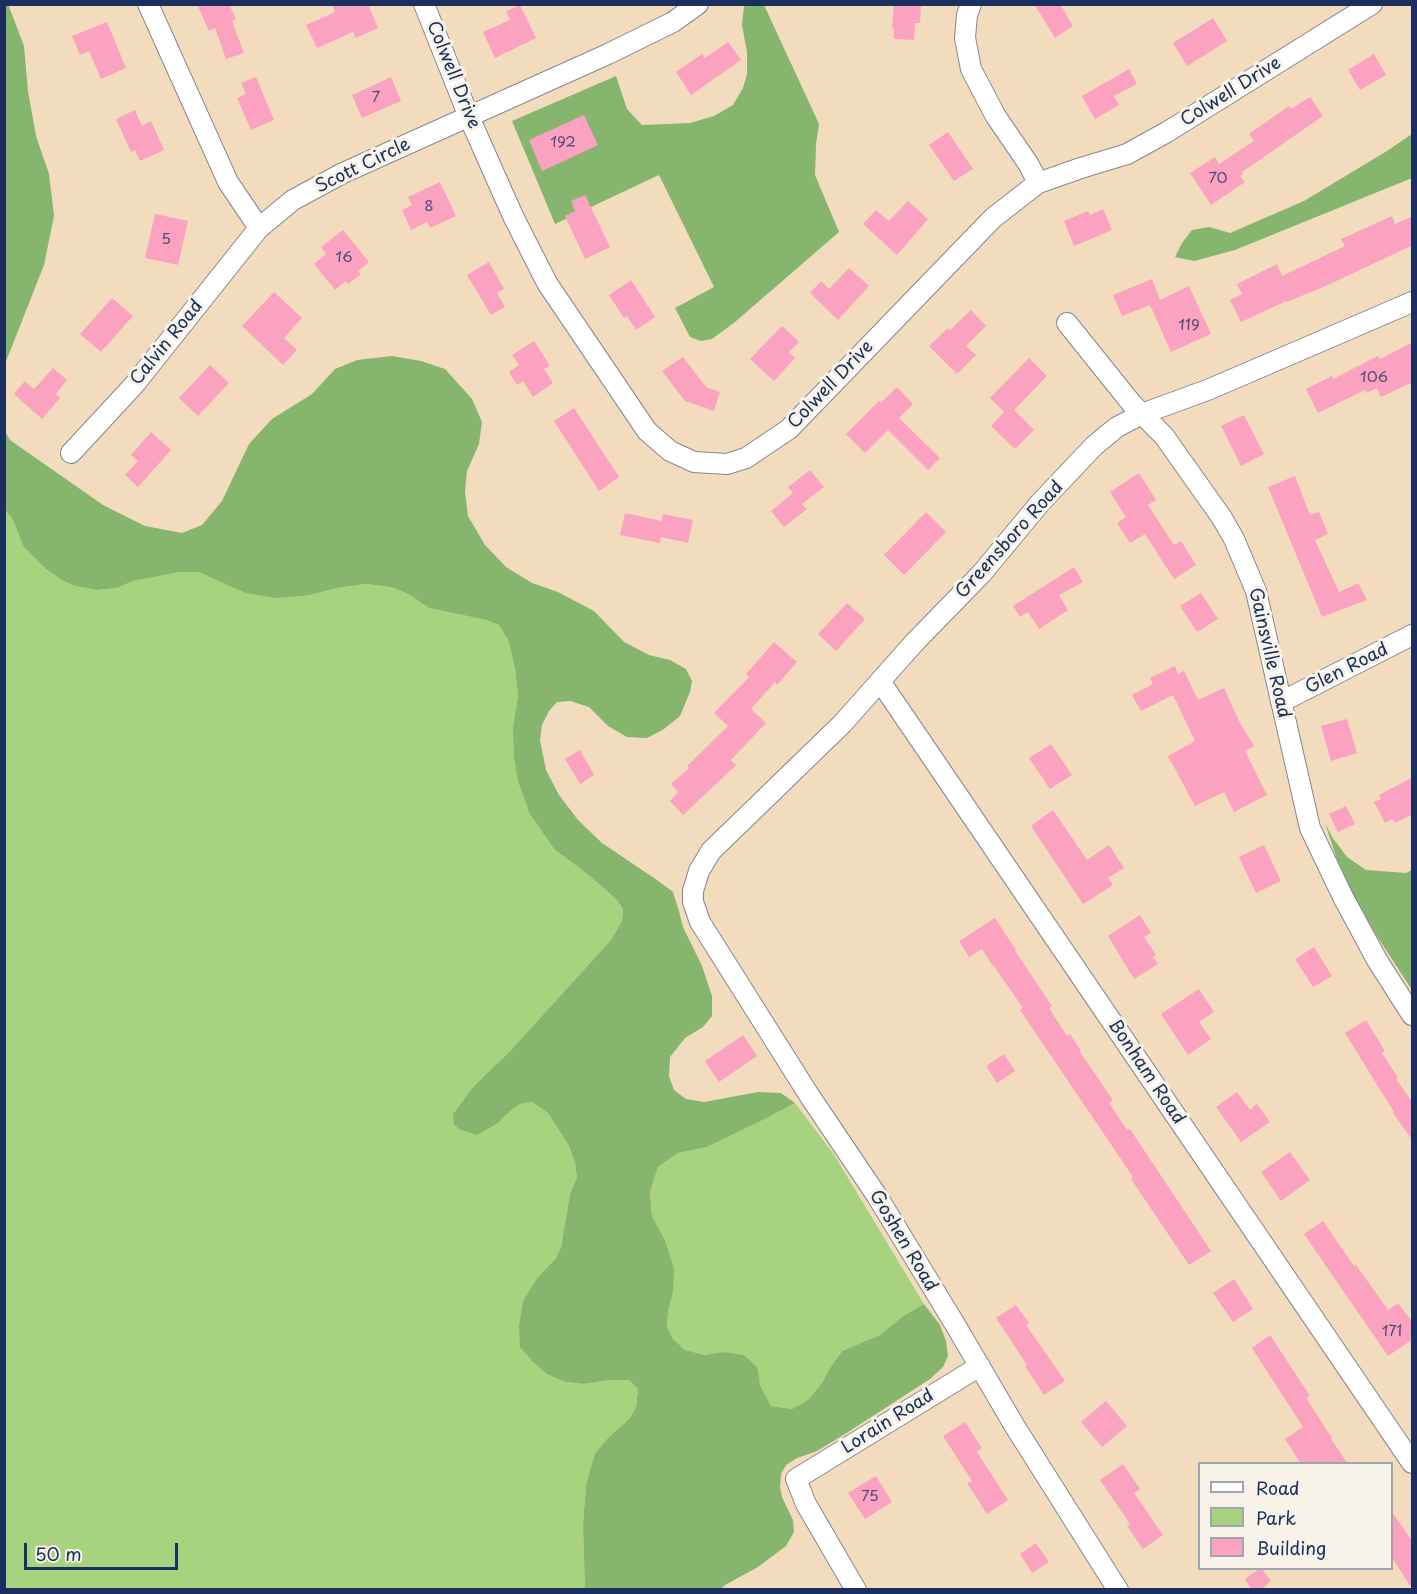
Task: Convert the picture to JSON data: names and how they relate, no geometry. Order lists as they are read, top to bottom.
{
  "streets": {
    "street": [
      "Colwell Drive",
      "Scott Circle",
      "Calvin Road",
      "Greensboro Road",
      "Gainsville Road",
      "Glen Road",
      "Bonham Road",
      "Goshen Road",
      "Lorain Road"
    ]
  },
  "crossings": [
    ["Colwell Drive", "Scott Circle"],
    ["Scott Circle", "Calvin Road"],
    ["Greensboro Road", "Gainsville Road"],
    ["Greensboro Road", "Bonham Road"],
    ["Greensboro Road", "Goshen Road"],
    ["Gainsville Road", "Glen Road"],
    ["Goshen Road", "Lorain Road"]
  ],
  "house_numbers": [
    "7",
    "192",
    "70",
    "8",
    "5",
    "16",
    "119",
    "106",
    "171",
    "75"
  ],
  "legend": ["Road", "Park", "Building"],
  "scale_bar": "50 m"
}
